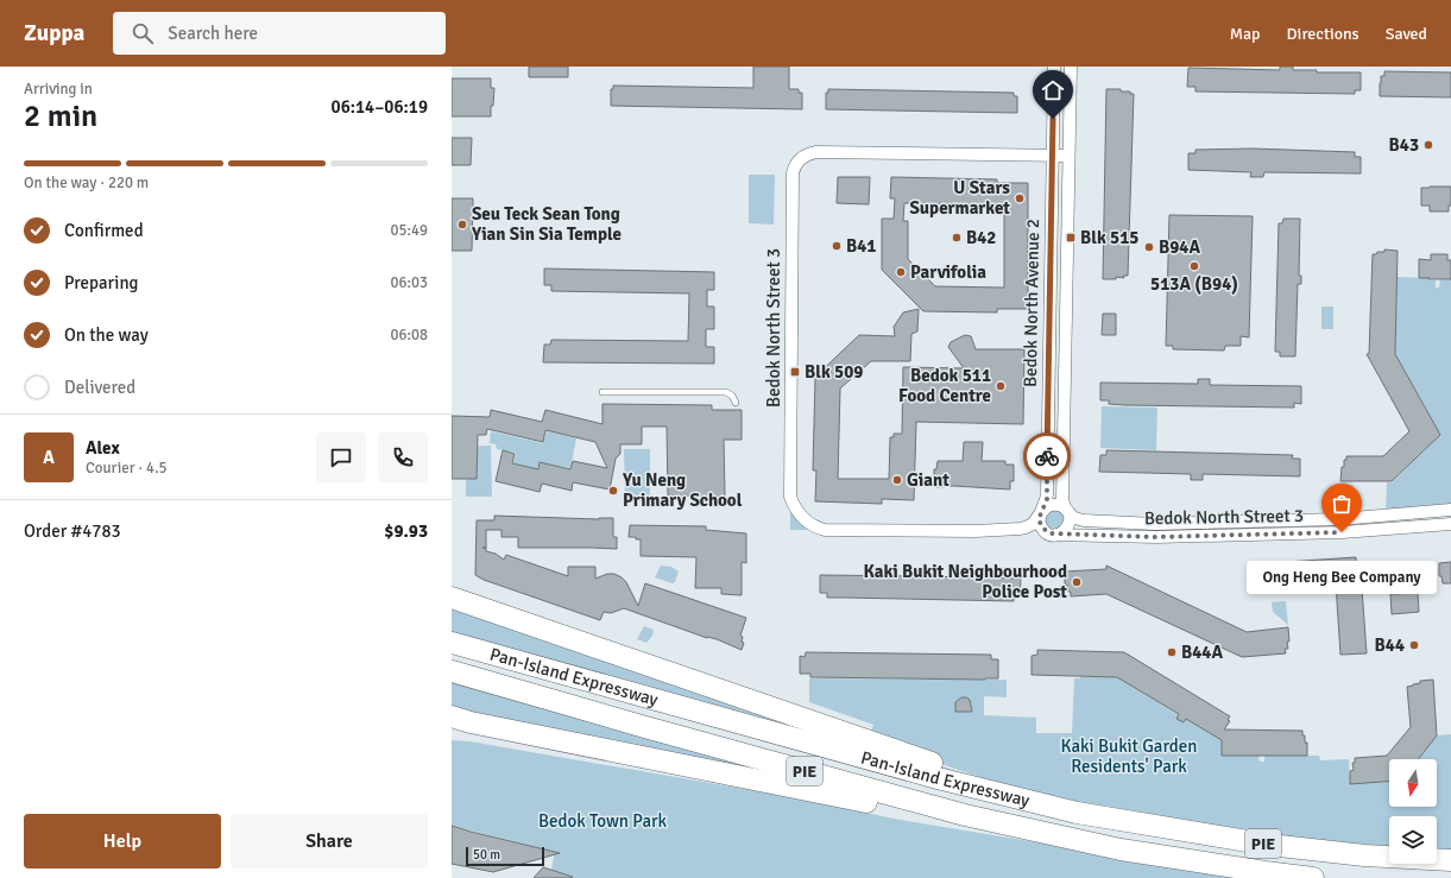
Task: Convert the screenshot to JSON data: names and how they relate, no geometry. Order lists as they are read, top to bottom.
{
  "streets": {
    "highway": ["Pan-Island Expressway", "PIE"],
    "street": ["Bedok North Avenue 2", "Bedok North Street 3"]
  },
  "crossings": [
    ["Bedok North Avenue 2", "Bedok North Street 3"]
  ],
  "parks": ["Kaki Bukit Garden Residents' Park", "Bedok Town Park"],
  "places": {
    "other": [
      "B43",
      "U Stars Supermarket",
      "Seu Teck Sean Tong Yian Sin Sia Temple",
      "B42",
      "B41",
      "B94A",
      "513A (B94)",
      "Parvifolia",
      "Bedok 511 Food Centre",
      "Giant",
      "Yu Neng Primary School",
      "Ong Heng Bee Company",
      "Kaki Bukit Neighbourhood Police Post",
      "B44",
      "B44A"
    ],
    "transit": ["Blk 515", "Blk 509"]
  },
  "scale_bar": "50 m",
  "north": "bottom",
  "page": {
    "header": "Zuppa",
    "search": "Search here",
    "nav": ["Map", "Directions", "Saved"],
    "heading": ["2 min", "Arriving in", "06:14–06:19"],
    "panel": [
      "Alex",
      "Courier · 4.5",
      "Order #4783",
      "$9.93"
    ],
    "bar": "On the way · 220 m",
    "list": [
      ["Confirmed", "05:49"],
      ["Preparing", "06:03"],
      ["On the way", "06:08"],
      "Delivered"
    ],
    "round": "A",
    "bubble": "Ong Heng Bee Company",
    "buttons": ["Help", "Share"],
    "scale": "50 m"
  }
}
